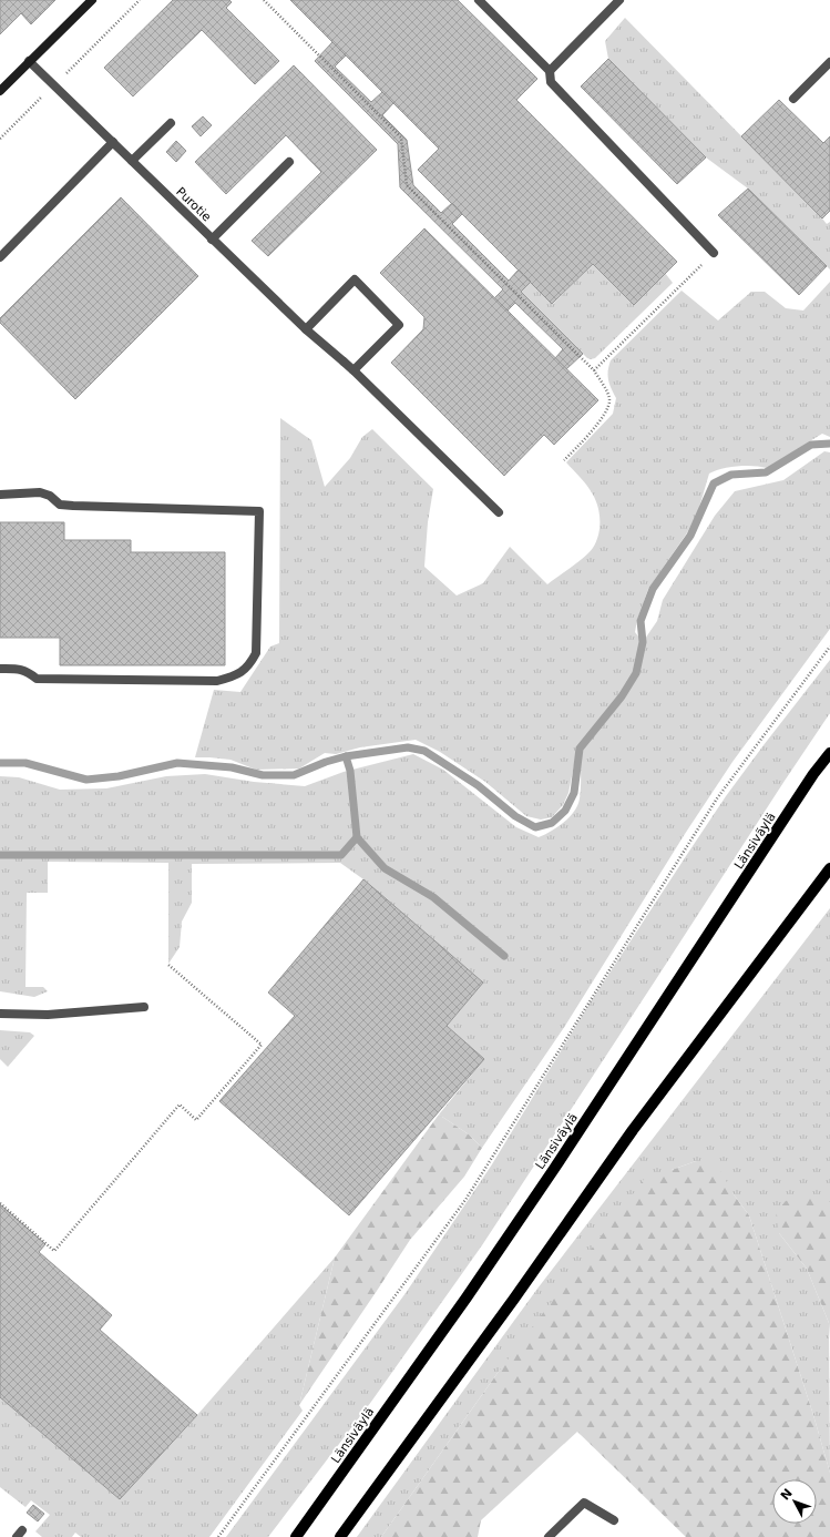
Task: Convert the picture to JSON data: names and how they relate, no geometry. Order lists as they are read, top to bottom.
{
  "streets": {
    "main road": ["Länsiväylä"],
    "street": ["Purotie"]
  },
  "north": "top left"
}
